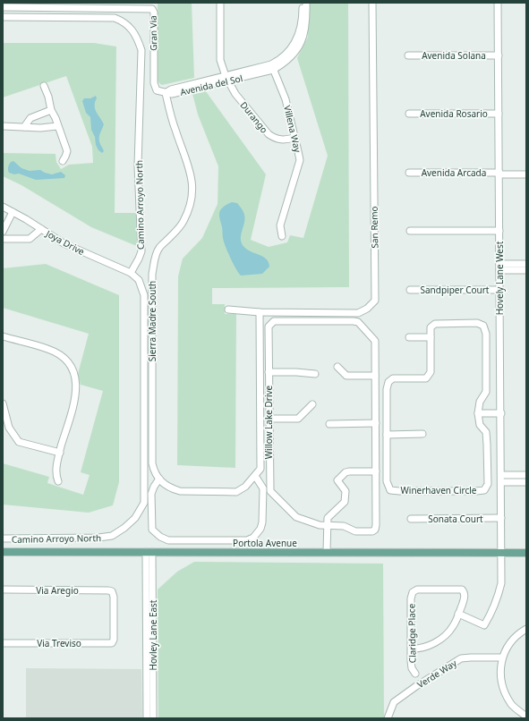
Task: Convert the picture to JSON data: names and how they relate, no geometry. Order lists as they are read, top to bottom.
{
  "streets": {
    "main road": ["Portola Avenue"],
    "street": [
      "Gran Via",
      "Avenida Solana",
      "Avenida del Sol",
      "Avenida Rosario",
      "Durango",
      "Villena Way",
      "Avenida Arcada",
      "Camino Arroyo North",
      "San Remo",
      "Joya Drive",
      "Hovely Lane West",
      "Sandpiper Court",
      "Sierra Madre South",
      "Willow Lake Drive",
      "Winerhaven Circle",
      "Sonata Court",
      "Via Aregio",
      "Claridge Place",
      "Hovley Lane East",
      "Via Treviso",
      "Verde Way"
    ]
  },
  "crossings": [
    ["Gran Via", "Avenida del Sol"],
    ["Gran Via", "Sierra Madre South"],
    ["Avenida Solana", "Hovely Lane West"],
    ["Avenida del Sol", "Durango"],
    ["Avenida del Sol", "Villena Way"],
    ["Avenida del Sol", "Sierra Madre South"],
    ["Avenida Rosario", "Hovely Lane West"],
    ["Durango", "Villena Way"],
    ["Avenida Arcada", "Hovely Lane West"],
    ["Camino Arroyo North", "Joya Drive"],
    ["Hovely Lane West", "Sandpiper Court"],
    ["Hovely Lane West", "Sonata Court"],
    ["Hovely Lane West", "Portola Avenue"],
    ["Hovely Lane West", "Claridge Place"],
    ["Portola Avenue", "Hovley Lane East"],
    ["Via Aregio", "Via Treviso"]
  ]
}
